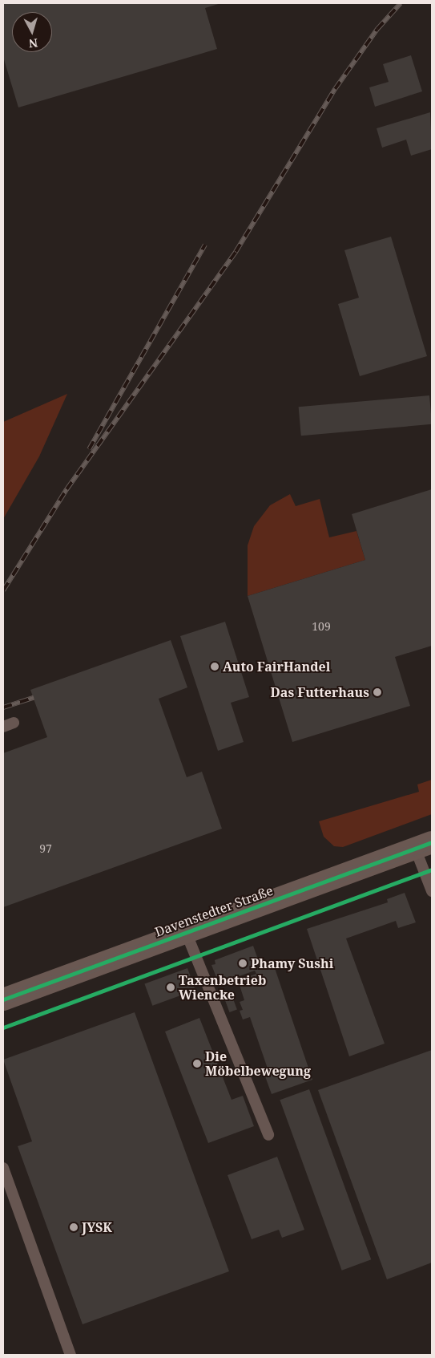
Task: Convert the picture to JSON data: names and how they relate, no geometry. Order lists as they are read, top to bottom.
{
  "streets": {
    "street": ["Davenstedter Straße"]
  },
  "places": [
    "Auto FairHandel",
    "Das Futterhaus",
    "Phamy Sushi",
    "Taxenbetrieb Wiencke",
    "Die Möbelbewegung",
    "JYSK"
  ],
  "house_numbers": ["109", "97"],
  "north": "bottom"
}
